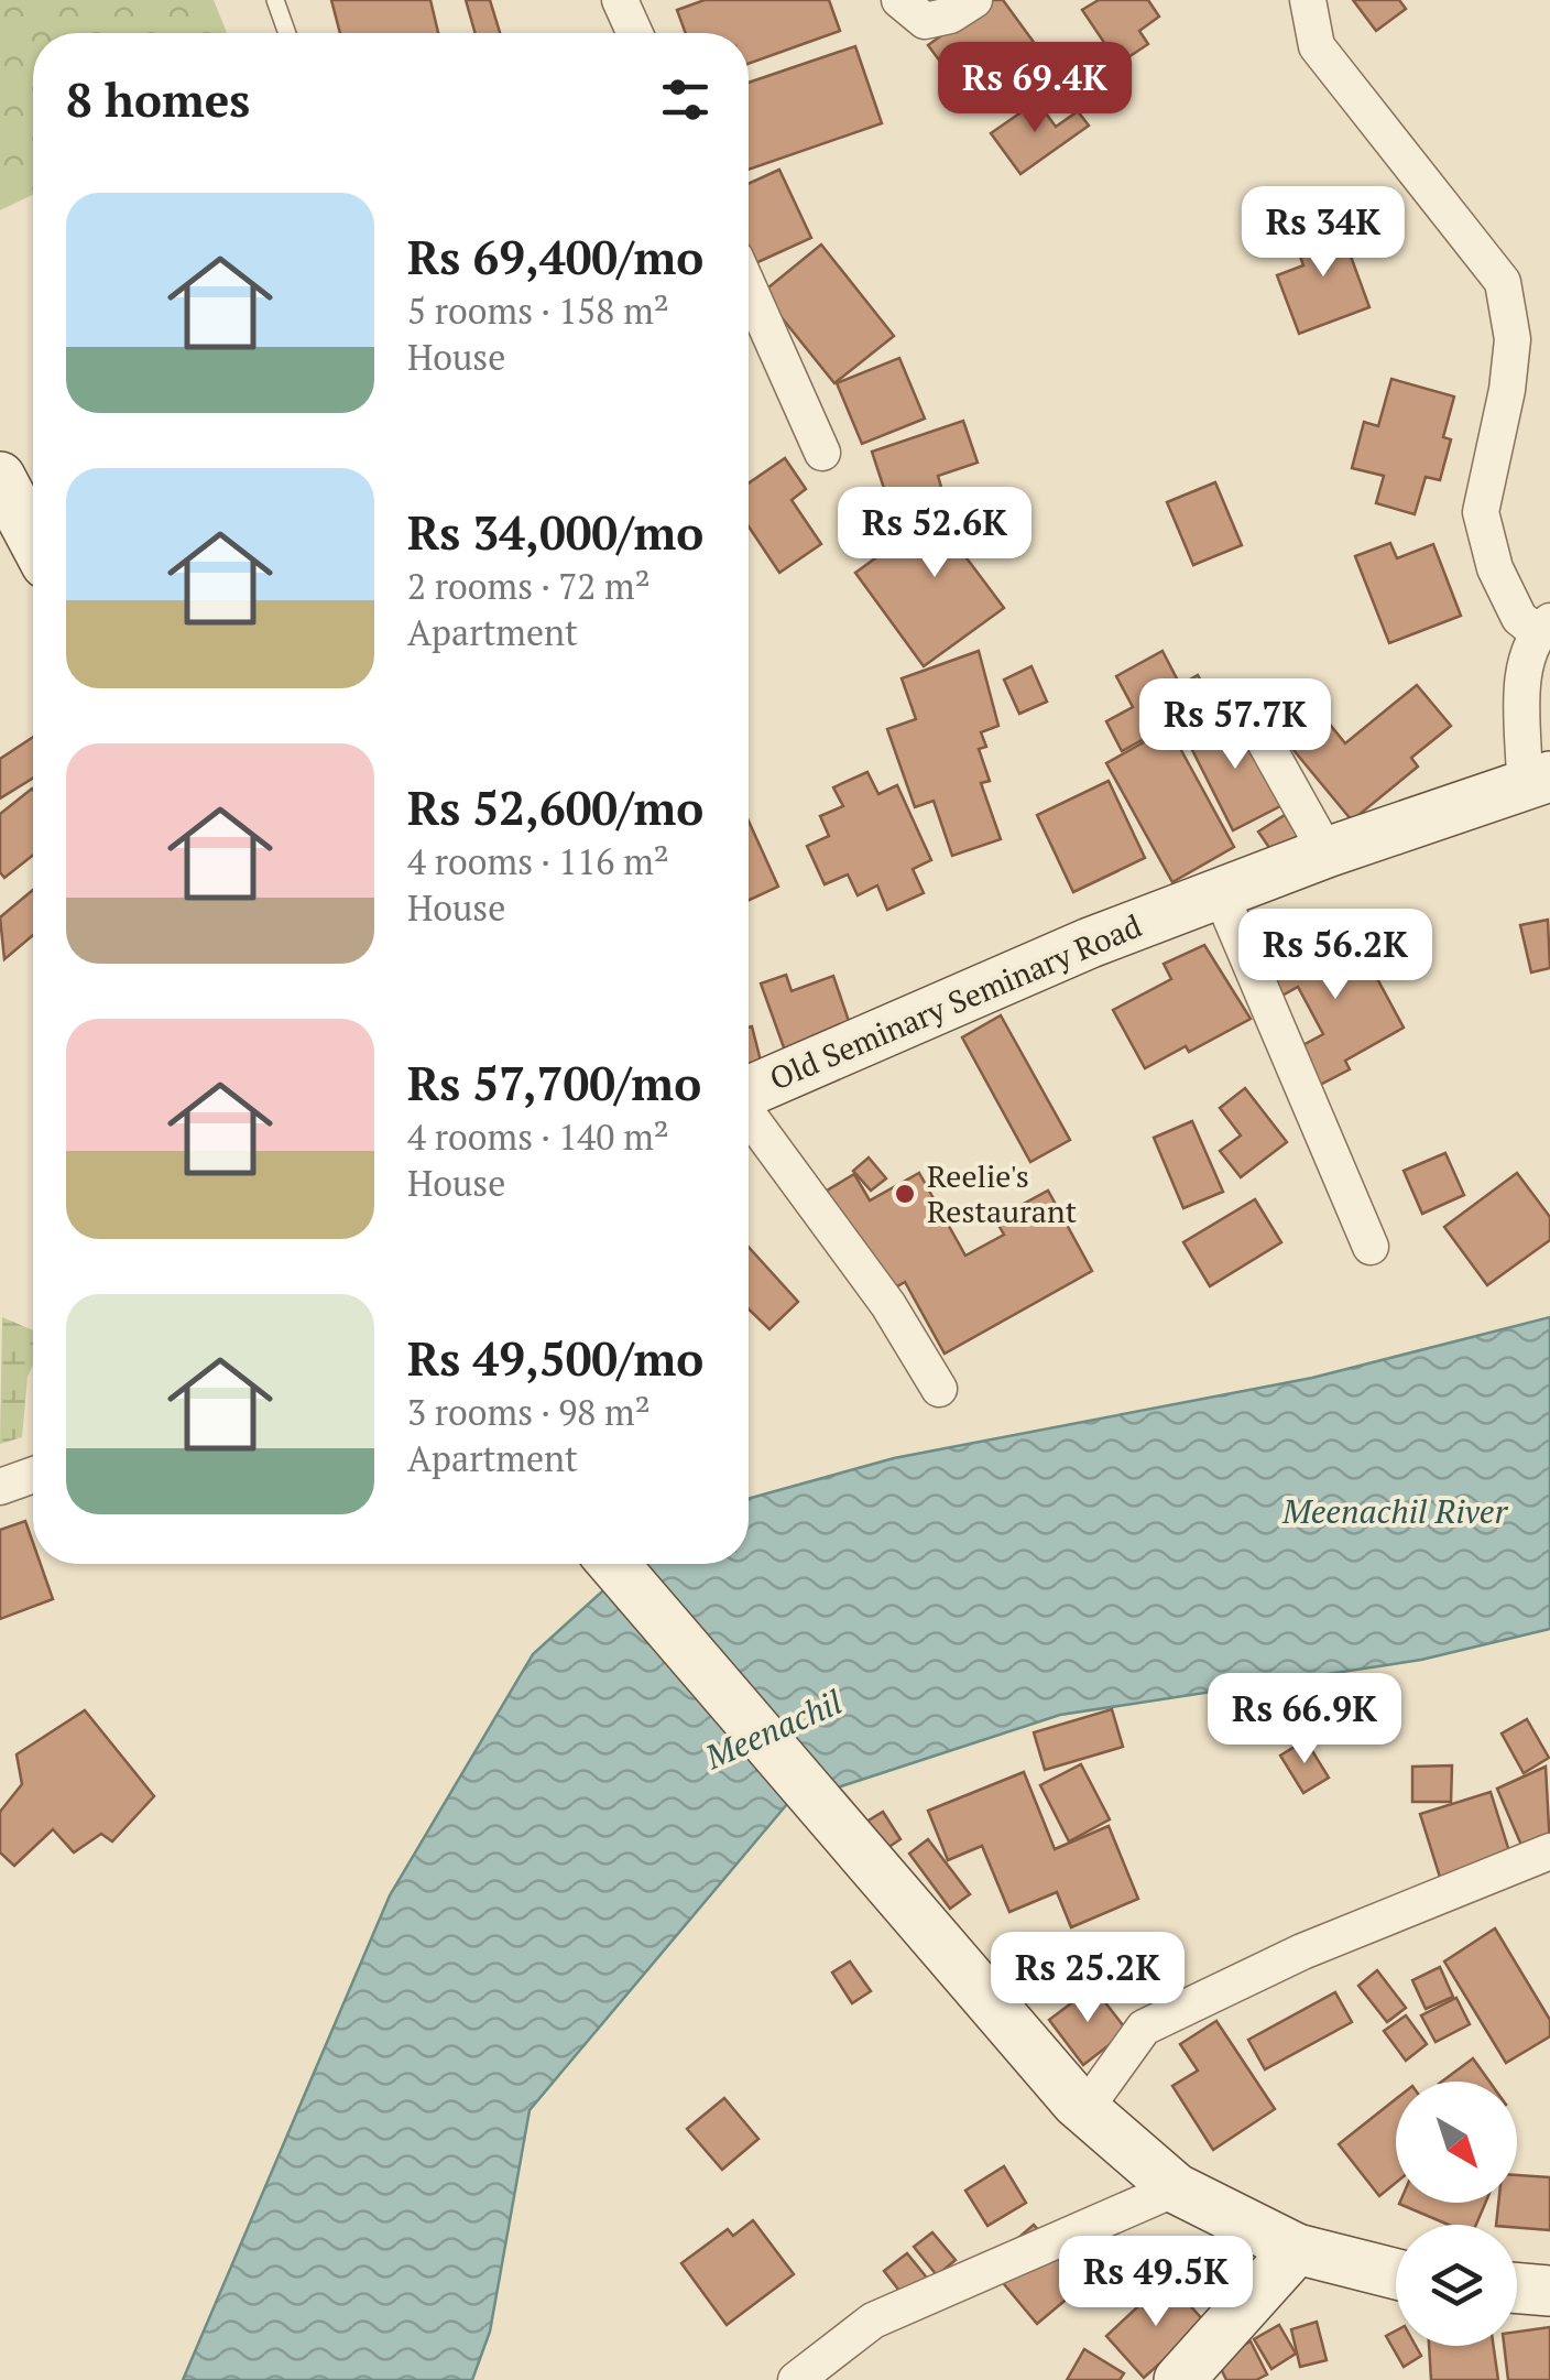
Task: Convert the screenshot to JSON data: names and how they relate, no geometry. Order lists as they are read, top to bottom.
{
  "streets": {
    "main road": ["Old Seminary Seminary Road"]
  },
  "water": ["Meenachil River", "Meenachil"],
  "places": ["Reelie's Restaurant"],
  "north": "bottom right",
  "page": {
    "heading": "8 homes",
    "price": [
      "Rs 69.4K",
      "Rs 34K",
      "Rs 52.6K",
      "Rs 57.7K",
      "Rs 56.2K",
      "Rs 66.9K",
      "Rs 25.2K",
      "Rs 49.5K"
    ],
    "list": [
      {
        "name": "Rs 69,400/mo",
        "note": "5 rooms · 158 m² · House"
      },
      {
        "name": "Rs 34,000/mo",
        "note": "2 rooms · 72 m² · Apartment"
      },
      {
        "name": "Rs 52,600/mo",
        "note": "4 rooms · 116 m² · House"
      },
      {
        "name": "Rs 57,700/mo",
        "note": "4 rooms · 140 m² · House"
      },
      {
        "name": "Rs 49,500/mo",
        "note": "3 rooms · 98 m² · Apartment"
      }
    ]
  }
}
